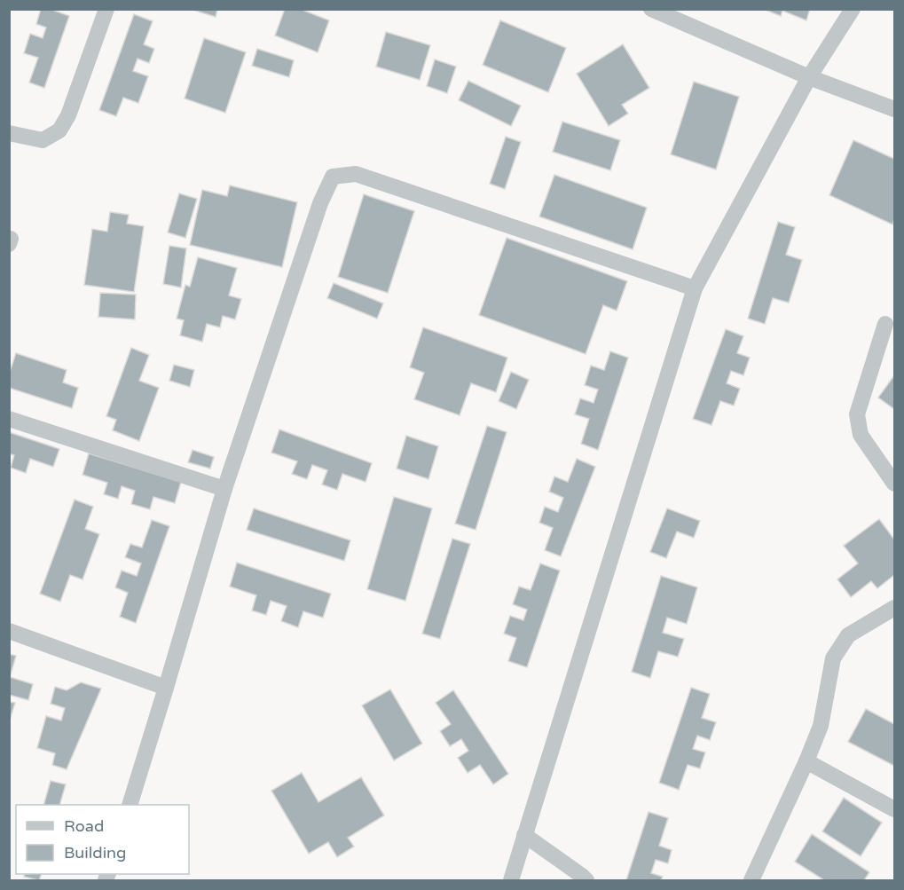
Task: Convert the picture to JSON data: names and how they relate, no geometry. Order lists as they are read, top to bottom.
{
  "legend": ["Road", "Building"]
}
